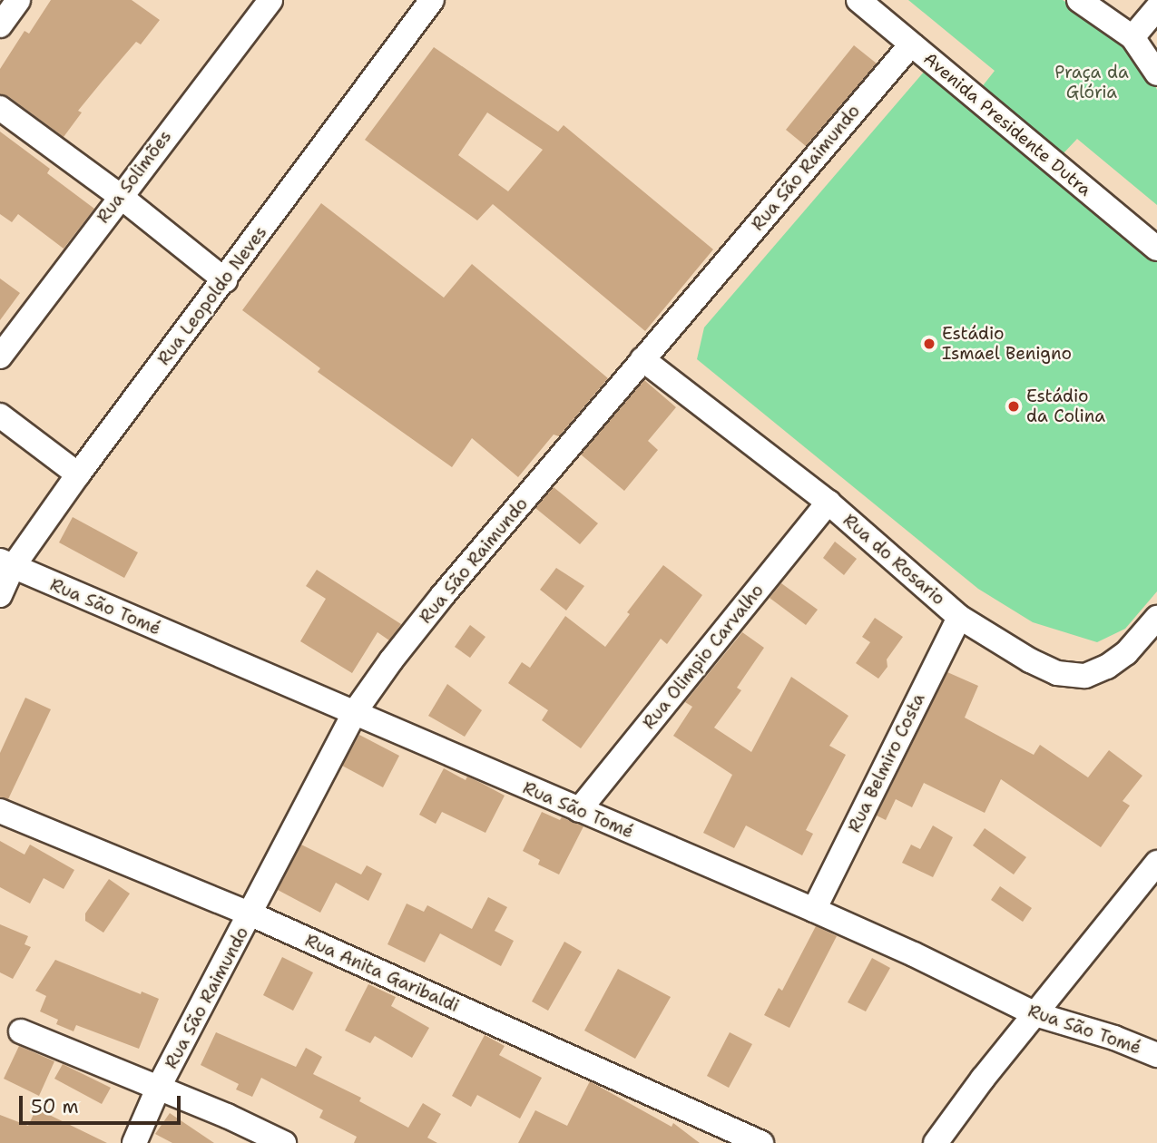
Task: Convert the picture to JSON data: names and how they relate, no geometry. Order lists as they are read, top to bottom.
{
  "streets": {
    "street": [
      "Avenida Presidente Dutra",
      "Rua São Raimundo",
      "Rua Solimões",
      "Rua Leopoldo Neves",
      "Rua do Rosario",
      "Rua São Tomé",
      "Rua Olimpio Carvalho",
      "Rua Belmiro Costa",
      "Rua Anita Garibaldi"
    ]
  },
  "crossings": [
    ["Avenida Presidente Dutra", "Rua São Raimundo"],
    ["Rua São Raimundo", "Rua do Rosario"],
    ["Rua São Raimundo", "Rua São Tomé"],
    ["Rua São Raimundo", "Rua Anita Garibaldi"],
    ["Rua Leopoldo Neves", "Rua São Tomé"],
    ["Rua do Rosario", "Rua Olimpio Carvalho"],
    ["Rua do Rosario", "Rua Belmiro Costa"],
    ["Rua São Tomé", "Rua Olimpio Carvalho"],
    ["Rua São Tomé", "Rua Belmiro Costa"]
  ],
  "parks": ["Praça da Glória"],
  "places": ["Estádio Ismael Benigno", "Estádio da Colina"],
  "scale_bar": "50 m"
}
